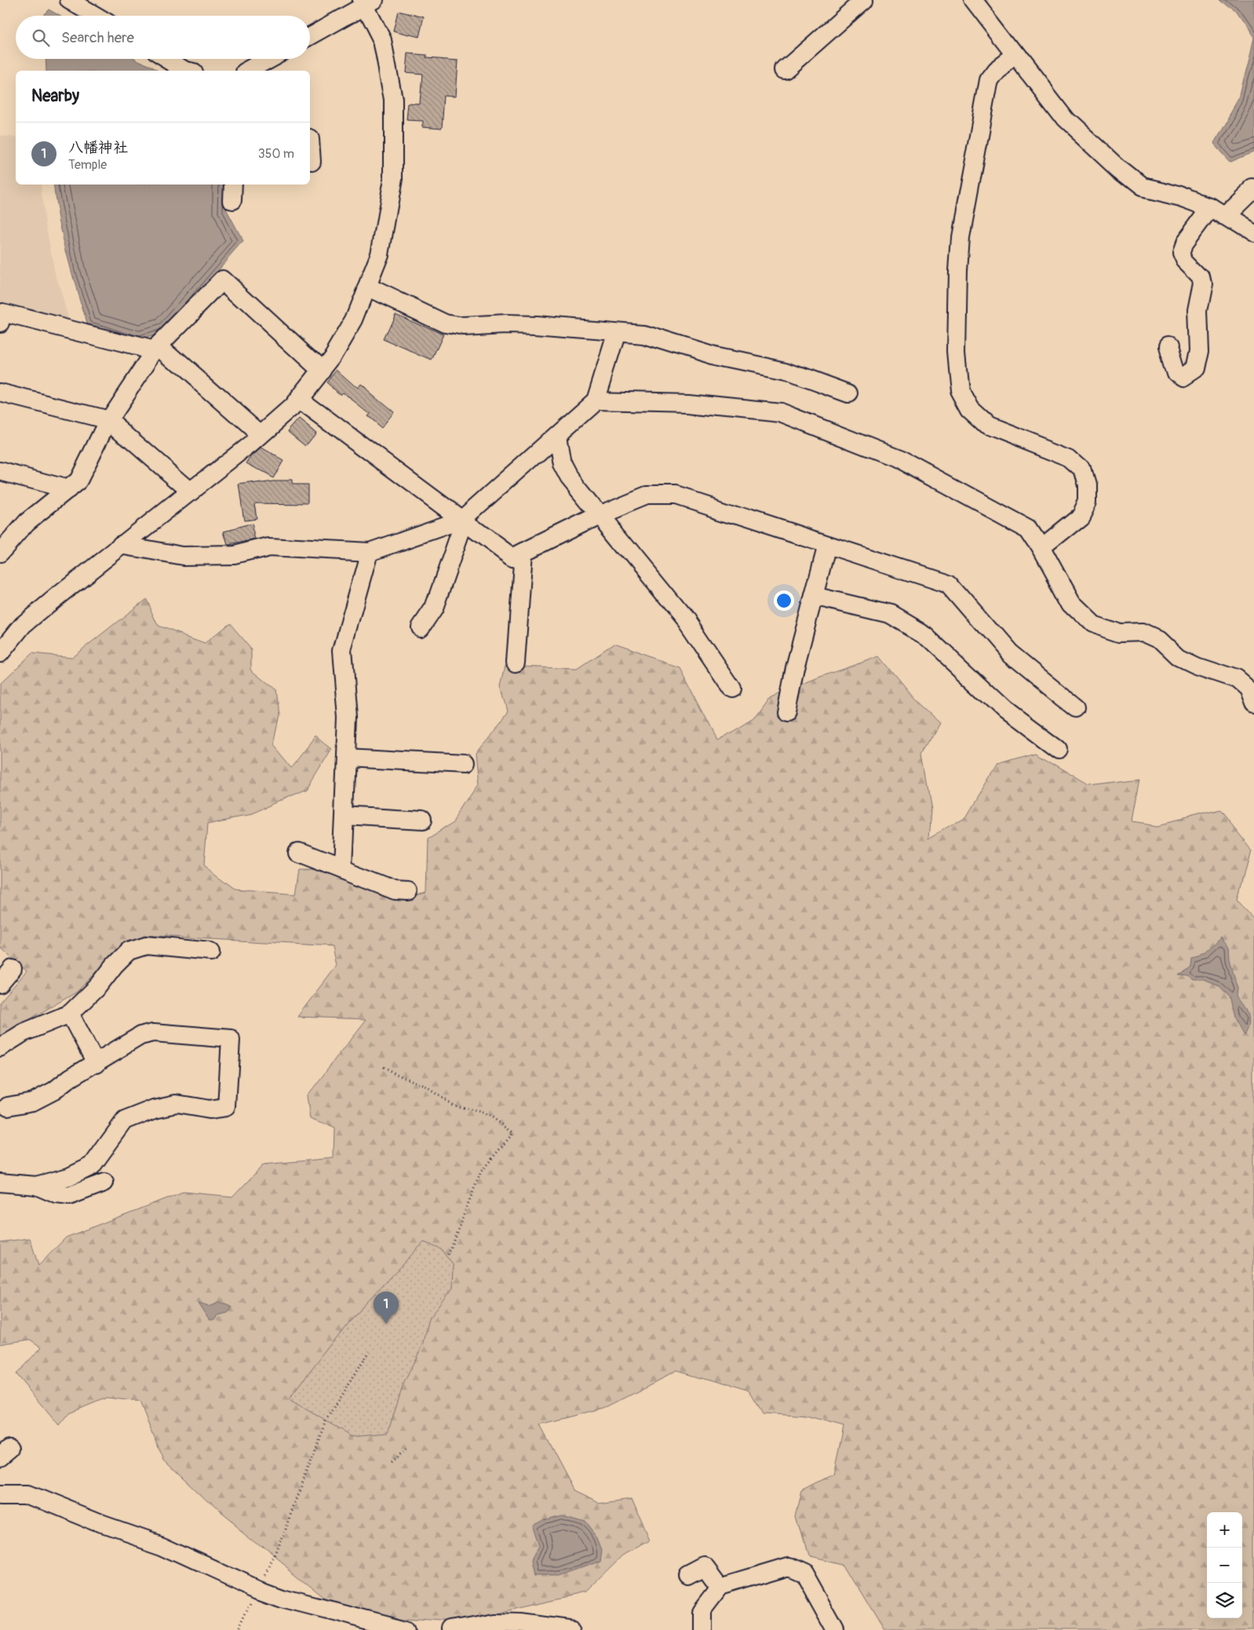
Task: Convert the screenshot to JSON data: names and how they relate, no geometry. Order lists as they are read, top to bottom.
{
  "page": {
    "search": "Search here",
    "heading": "Nearby",
    "list": [
      {
        "mark": "1",
        "name": "八幡神社",
        "note": "Temple",
        "value": "350 m"
      }
    ],
    "pins": "1",
    "map_buttons": ["+", "−"]
  }
}
